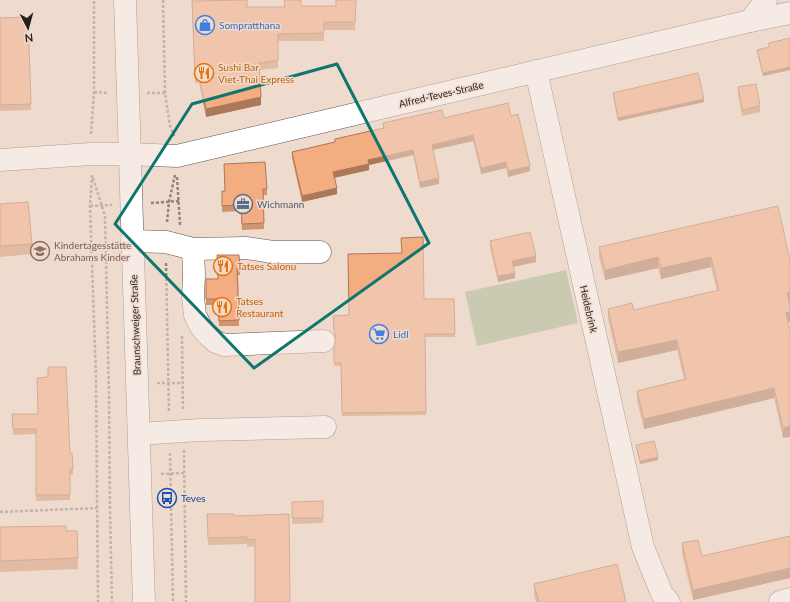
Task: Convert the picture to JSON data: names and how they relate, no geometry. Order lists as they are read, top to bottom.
{
  "streets": {
    "street": ["Alfred-Teves-Straße", "Heidebrink", "Braunschweiger Straße"]
  },
  "crossings": [
    ["Alfred-Teves-Straße", "Heidebrink"],
    ["Alfred-Teves-Straße", "Braunschweiger Straße"]
  ],
  "places": {
    "shop": ["Sompratthana"],
    "restaurant": ["Sushi Bar Viet-Thai Express", "Tatses Salonu", "Tatses Restaurant"],
    "office": ["Wichmann"],
    "school or university": ["Kindertagesstätte Abrahams Kinder"],
    "supermarket": ["Lidl"],
    "bus stop": ["Teves"]
  },
  "north": "bottom"
}
